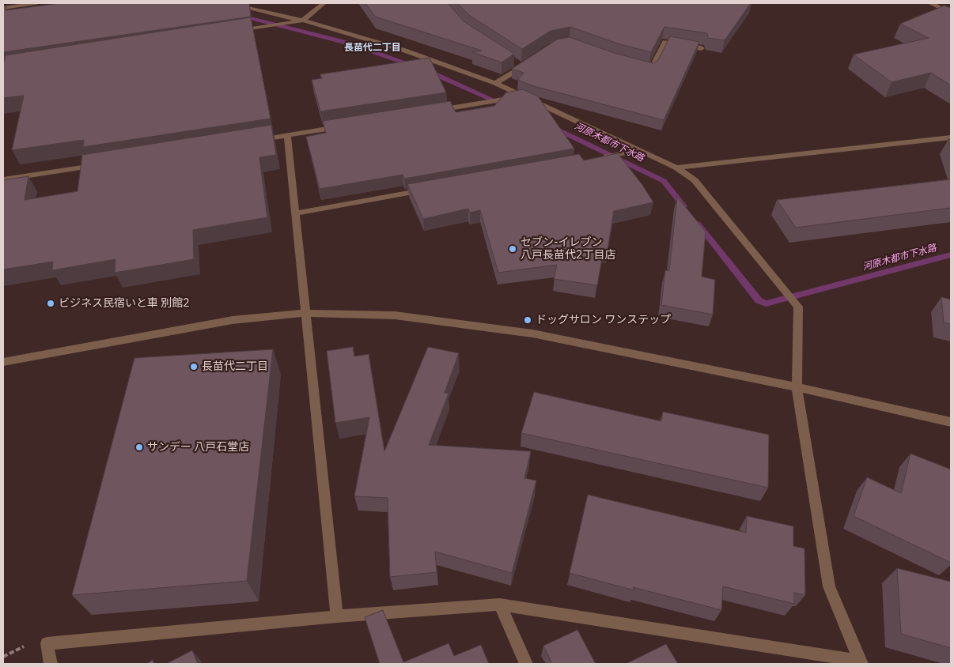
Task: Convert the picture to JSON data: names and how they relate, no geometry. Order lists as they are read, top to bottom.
{
  "districts": ["長苗代二丁目"],
  "water": ["河原木都市下水路"],
  "places": [
    "セブン-イレブン 八戸長苗代2丁目店",
    "ビジネス民宿いと車 別館2",
    "ドッグサロン ワンステップ",
    "長苗代二丁目",
    "サンデー 八戸石堂店"
  ]
}
